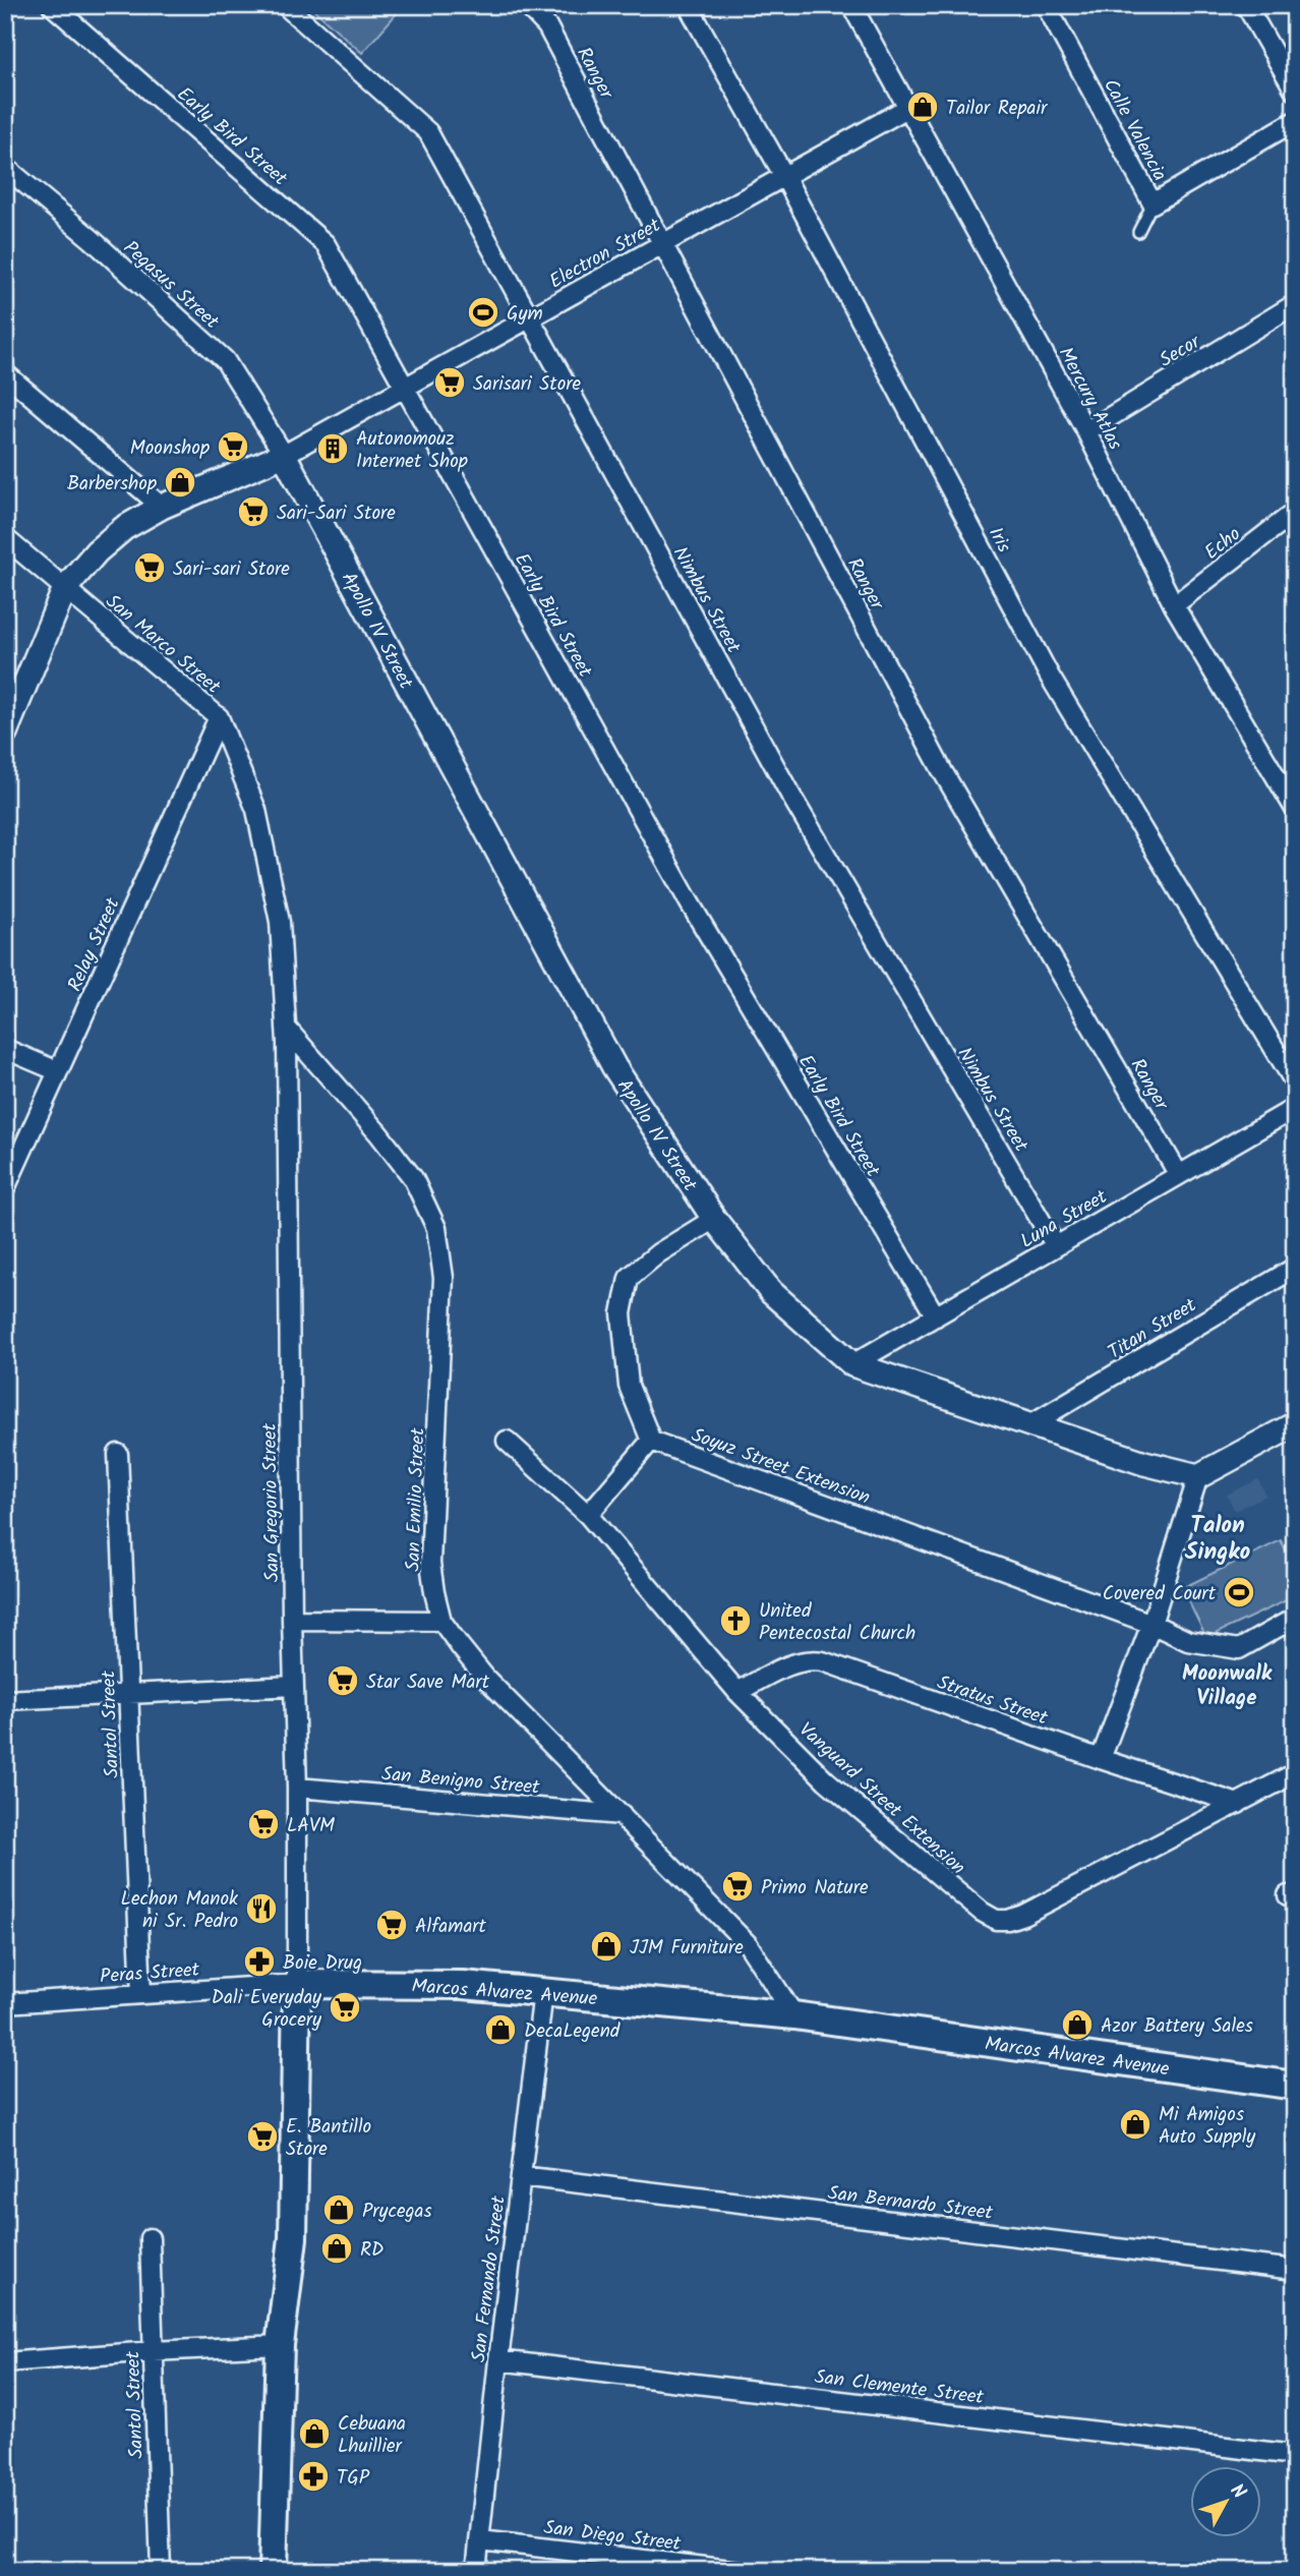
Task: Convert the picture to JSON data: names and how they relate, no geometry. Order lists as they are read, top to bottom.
{
  "streets": {
    "main road": ["Marcos Alvarez Avenue"],
    "street": [
      "Ranger",
      "Calle Valencia",
      "Early Bird Street",
      "Electron Street",
      "Pegasus Street",
      "Secor",
      "Mercury Atlas",
      "Iris",
      "Echo",
      "Nimbus Street",
      "Apollo IV Street",
      "San Marco Street",
      "Relay Street",
      "Luna Street",
      "Titan Street",
      "Soyuz Street Extension",
      "San Emilio Street",
      "San Gregorio Street",
      "Stratus Street",
      "Santol Street",
      "San Benigno Street",
      "Vanguard Street Extension",
      "Peras Street",
      "San Bernardo Street",
      "San Fernando Street",
      "San Clemente Street",
      "San Diego Street"
    ]
  },
  "crossings": [
    ["Ranger", "Electron Street"],
    ["Ranger", "Luna Street"],
    ["Early Bird Street", "Electron Street"],
    ["Early Bird Street", "Luna Street"],
    ["Electron Street", "Pegasus Street"],
    ["Electron Street", "Mercury Atlas"],
    ["Electron Street", "Iris"],
    ["Electron Street", "Nimbus Street"],
    ["Electron Street", "Apollo IV Street"],
    ["Pegasus Street", "Apollo IV Street"],
    ["Secor", "Mercury Atlas"],
    ["Mercury Atlas", "Echo"],
    ["Nimbus Street", "Luna Street"],
    ["Apollo IV Street", "Luna Street"],
    ["Apollo IV Street", "Titan Street"],
    ["San Marco Street", "Relay Street"],
    ["San Marco Street", "San Emilio Street"],
    ["San Marco Street", "San Gregorio Street"],
    ["San Emilio Street", "San Gregorio Street"],
    ["San Emilio Street", "San Benigno Street"],
    ["San Emilio Street", "Marcos Alvarez Avenue"],
    ["San Gregorio Street", "San Benigno Street"],
    ["San Gregorio Street", "Peras Street"],
    ["San Gregorio Street", "Marcos Alvarez Avenue"],
    ["Stratus Street", "Vanguard Street Extension"],
    ["Santol Street", "Peras Street"],
    ["Peras Street", "Marcos Alvarez Avenue"],
    ["Marcos Alvarez Avenue", "San Fernando Street"],
    ["San Bernardo Street", "San Fernando Street"],
    ["San Fernando Street", "San Clemente Street"],
    ["San Fernando Street", "San Diego Street"]
  ],
  "districts": ["Talon Singko", "Moonwalk Village"],
  "places": {
    "shop": [
      "Tailor Repair",
      "Barbershop",
      "JJM Furniture",
      "Azor Battery Sales",
      "DecaLegend",
      "Mi Amigos Auto Supply",
      "Prycegas",
      "RD",
      "Cebuana Lhuillier"
    ],
    "sports": ["Gym", "Covered Court"],
    "supermarket": [
      "Sarisari Store",
      "Moonshop",
      "Sari-Sari Store",
      "Sari-sari Store",
      "Star Save Mart",
      "LAVM",
      "Primo Nature",
      "Alfamart",
      "Dali Everyday Grocery",
      "E. Bantillo Store"
    ],
    "building": ["Autonomouz Internet Shop"],
    "church": ["United Pentecostal Church"],
    "restaurant": ["Lechon Manok ni Sr. Pedro"],
    "pharmacy": ["Boie Drug", "TGP"]
  },
  "north": "top right"
}
